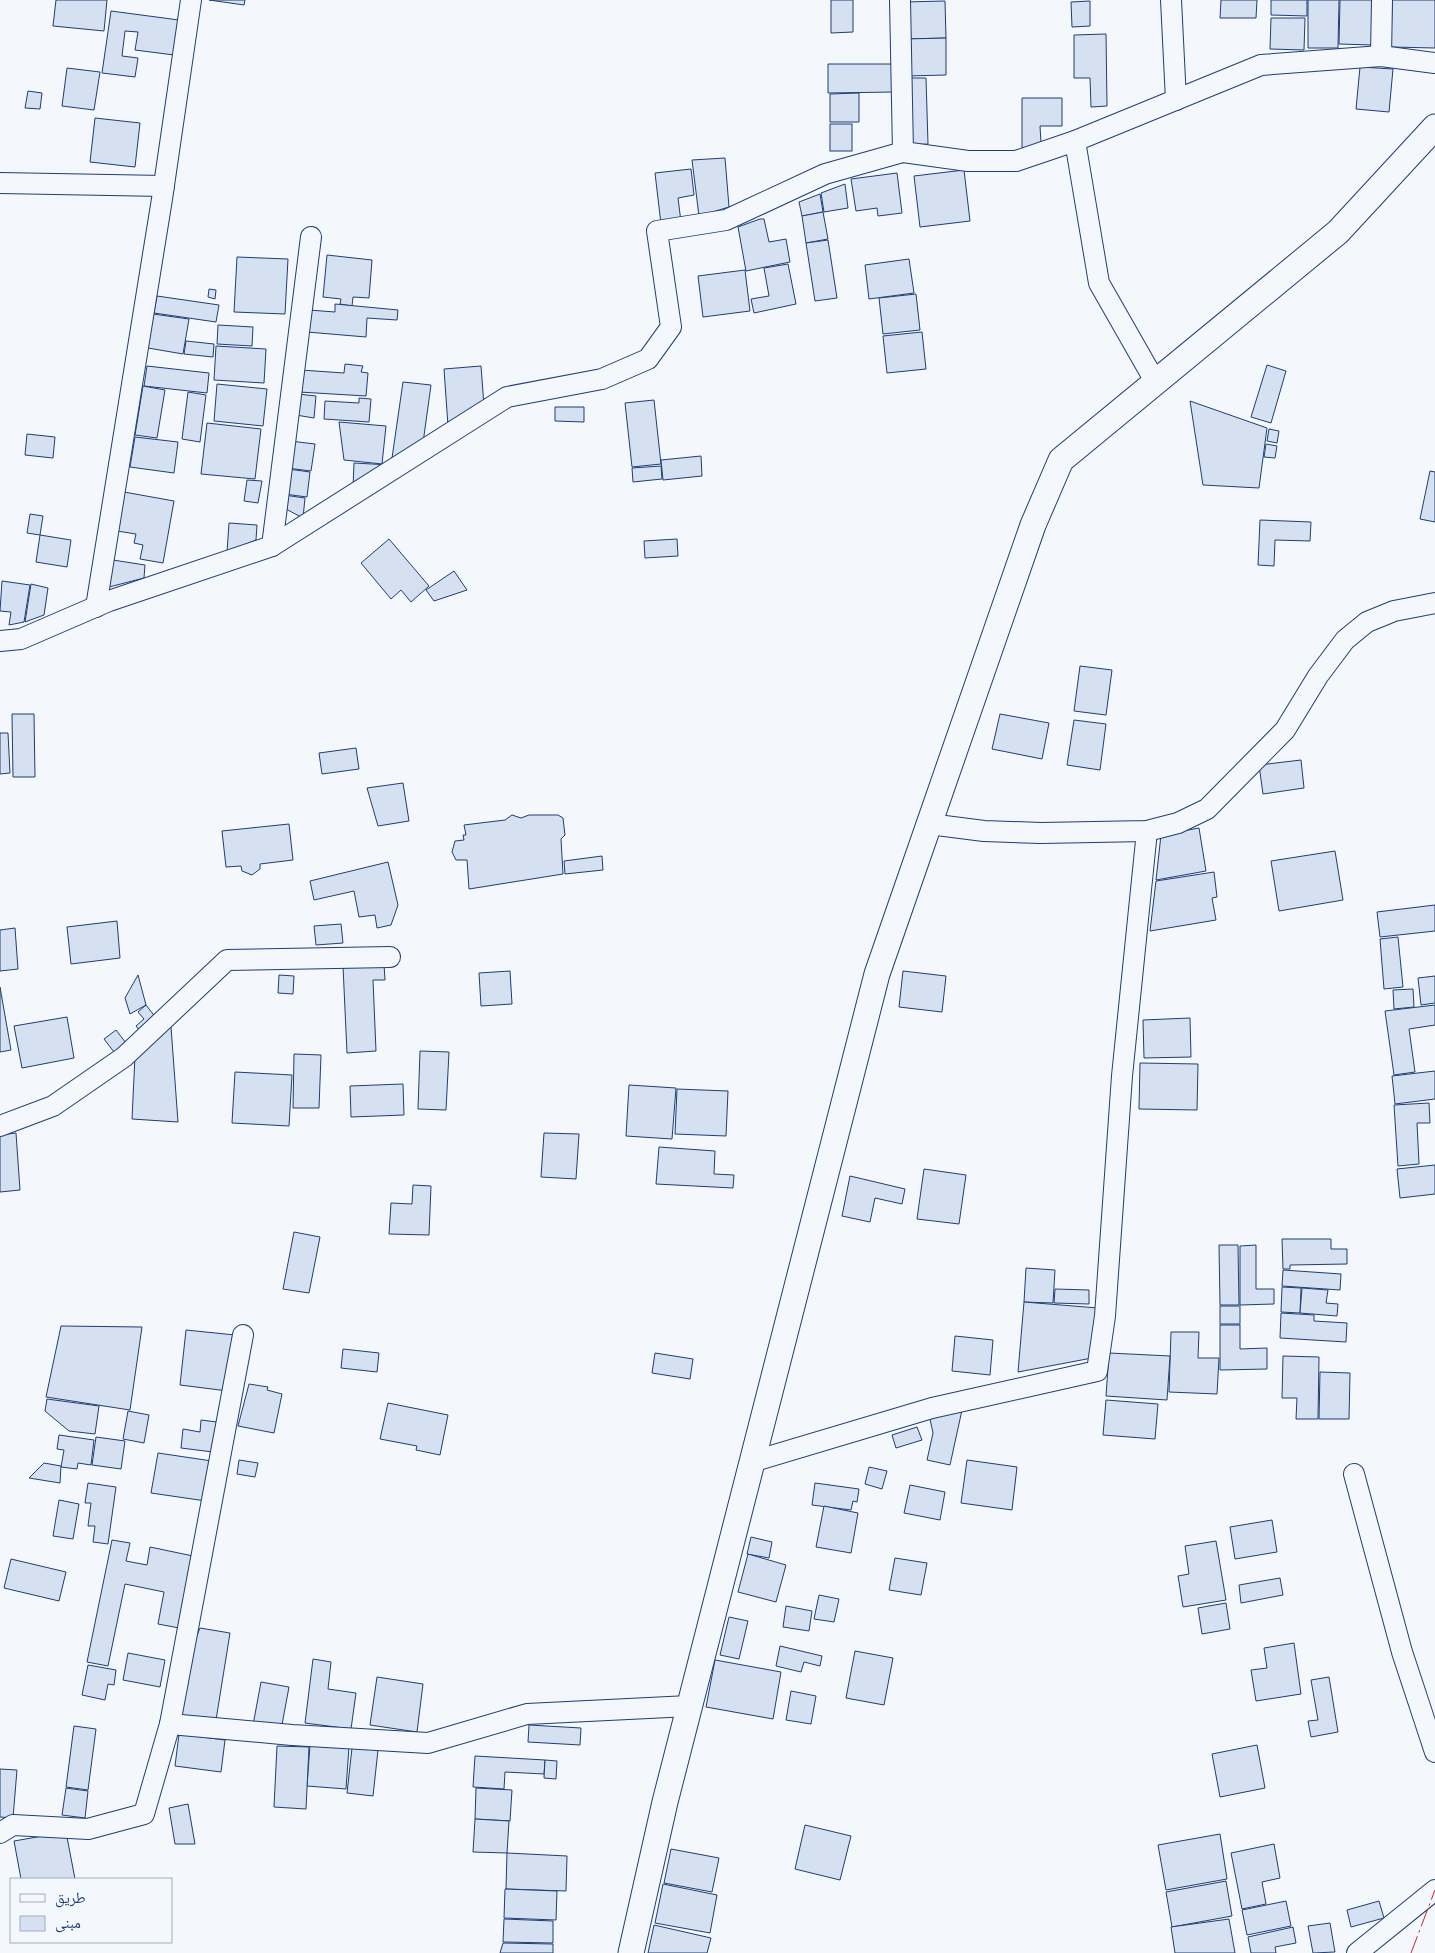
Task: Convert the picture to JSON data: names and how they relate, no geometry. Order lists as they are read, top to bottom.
{
  "legend": ["طريق", "مبنى"]
}
